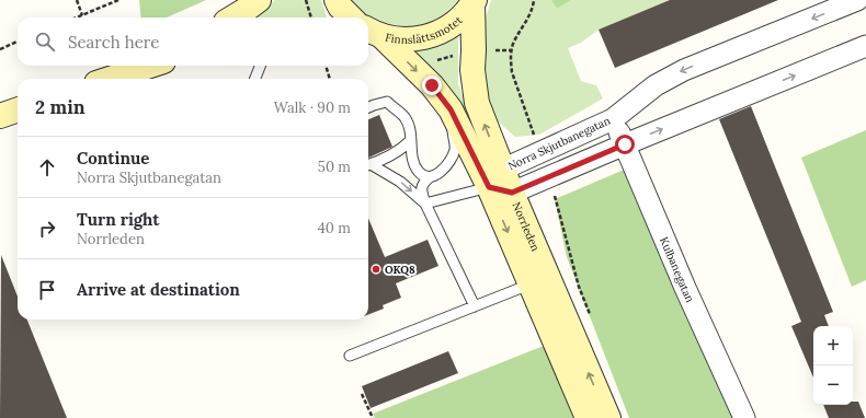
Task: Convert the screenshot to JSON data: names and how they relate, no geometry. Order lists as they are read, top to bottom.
{
  "streets": {
    "main road": ["Finnslättsmotet", "Norrleden"],
    "street": ["Norra Skjutbanegatan", "Kulbanegatan"]
  },
  "crossings": [
    ["Finnslättsmotet", "Norrleden"],
    ["Norra Skjutbanegatan", "Norrleden"],
    ["Norra Skjutbanegatan", "Kulbanegatan"]
  ],
  "places": ["OKQ8"],
  "page": {
    "search": "Search here",
    "heading": ["2 min", "Walk · 90 m"],
    "list": [
      ["Continue", "Norra Skjutbanegatan", "50 m"],
      ["Turn right", "Norrleden", "40 m"],
      "Arrive at destination"
    ],
    "map_buttons": ["+", "−"]
  }
}
